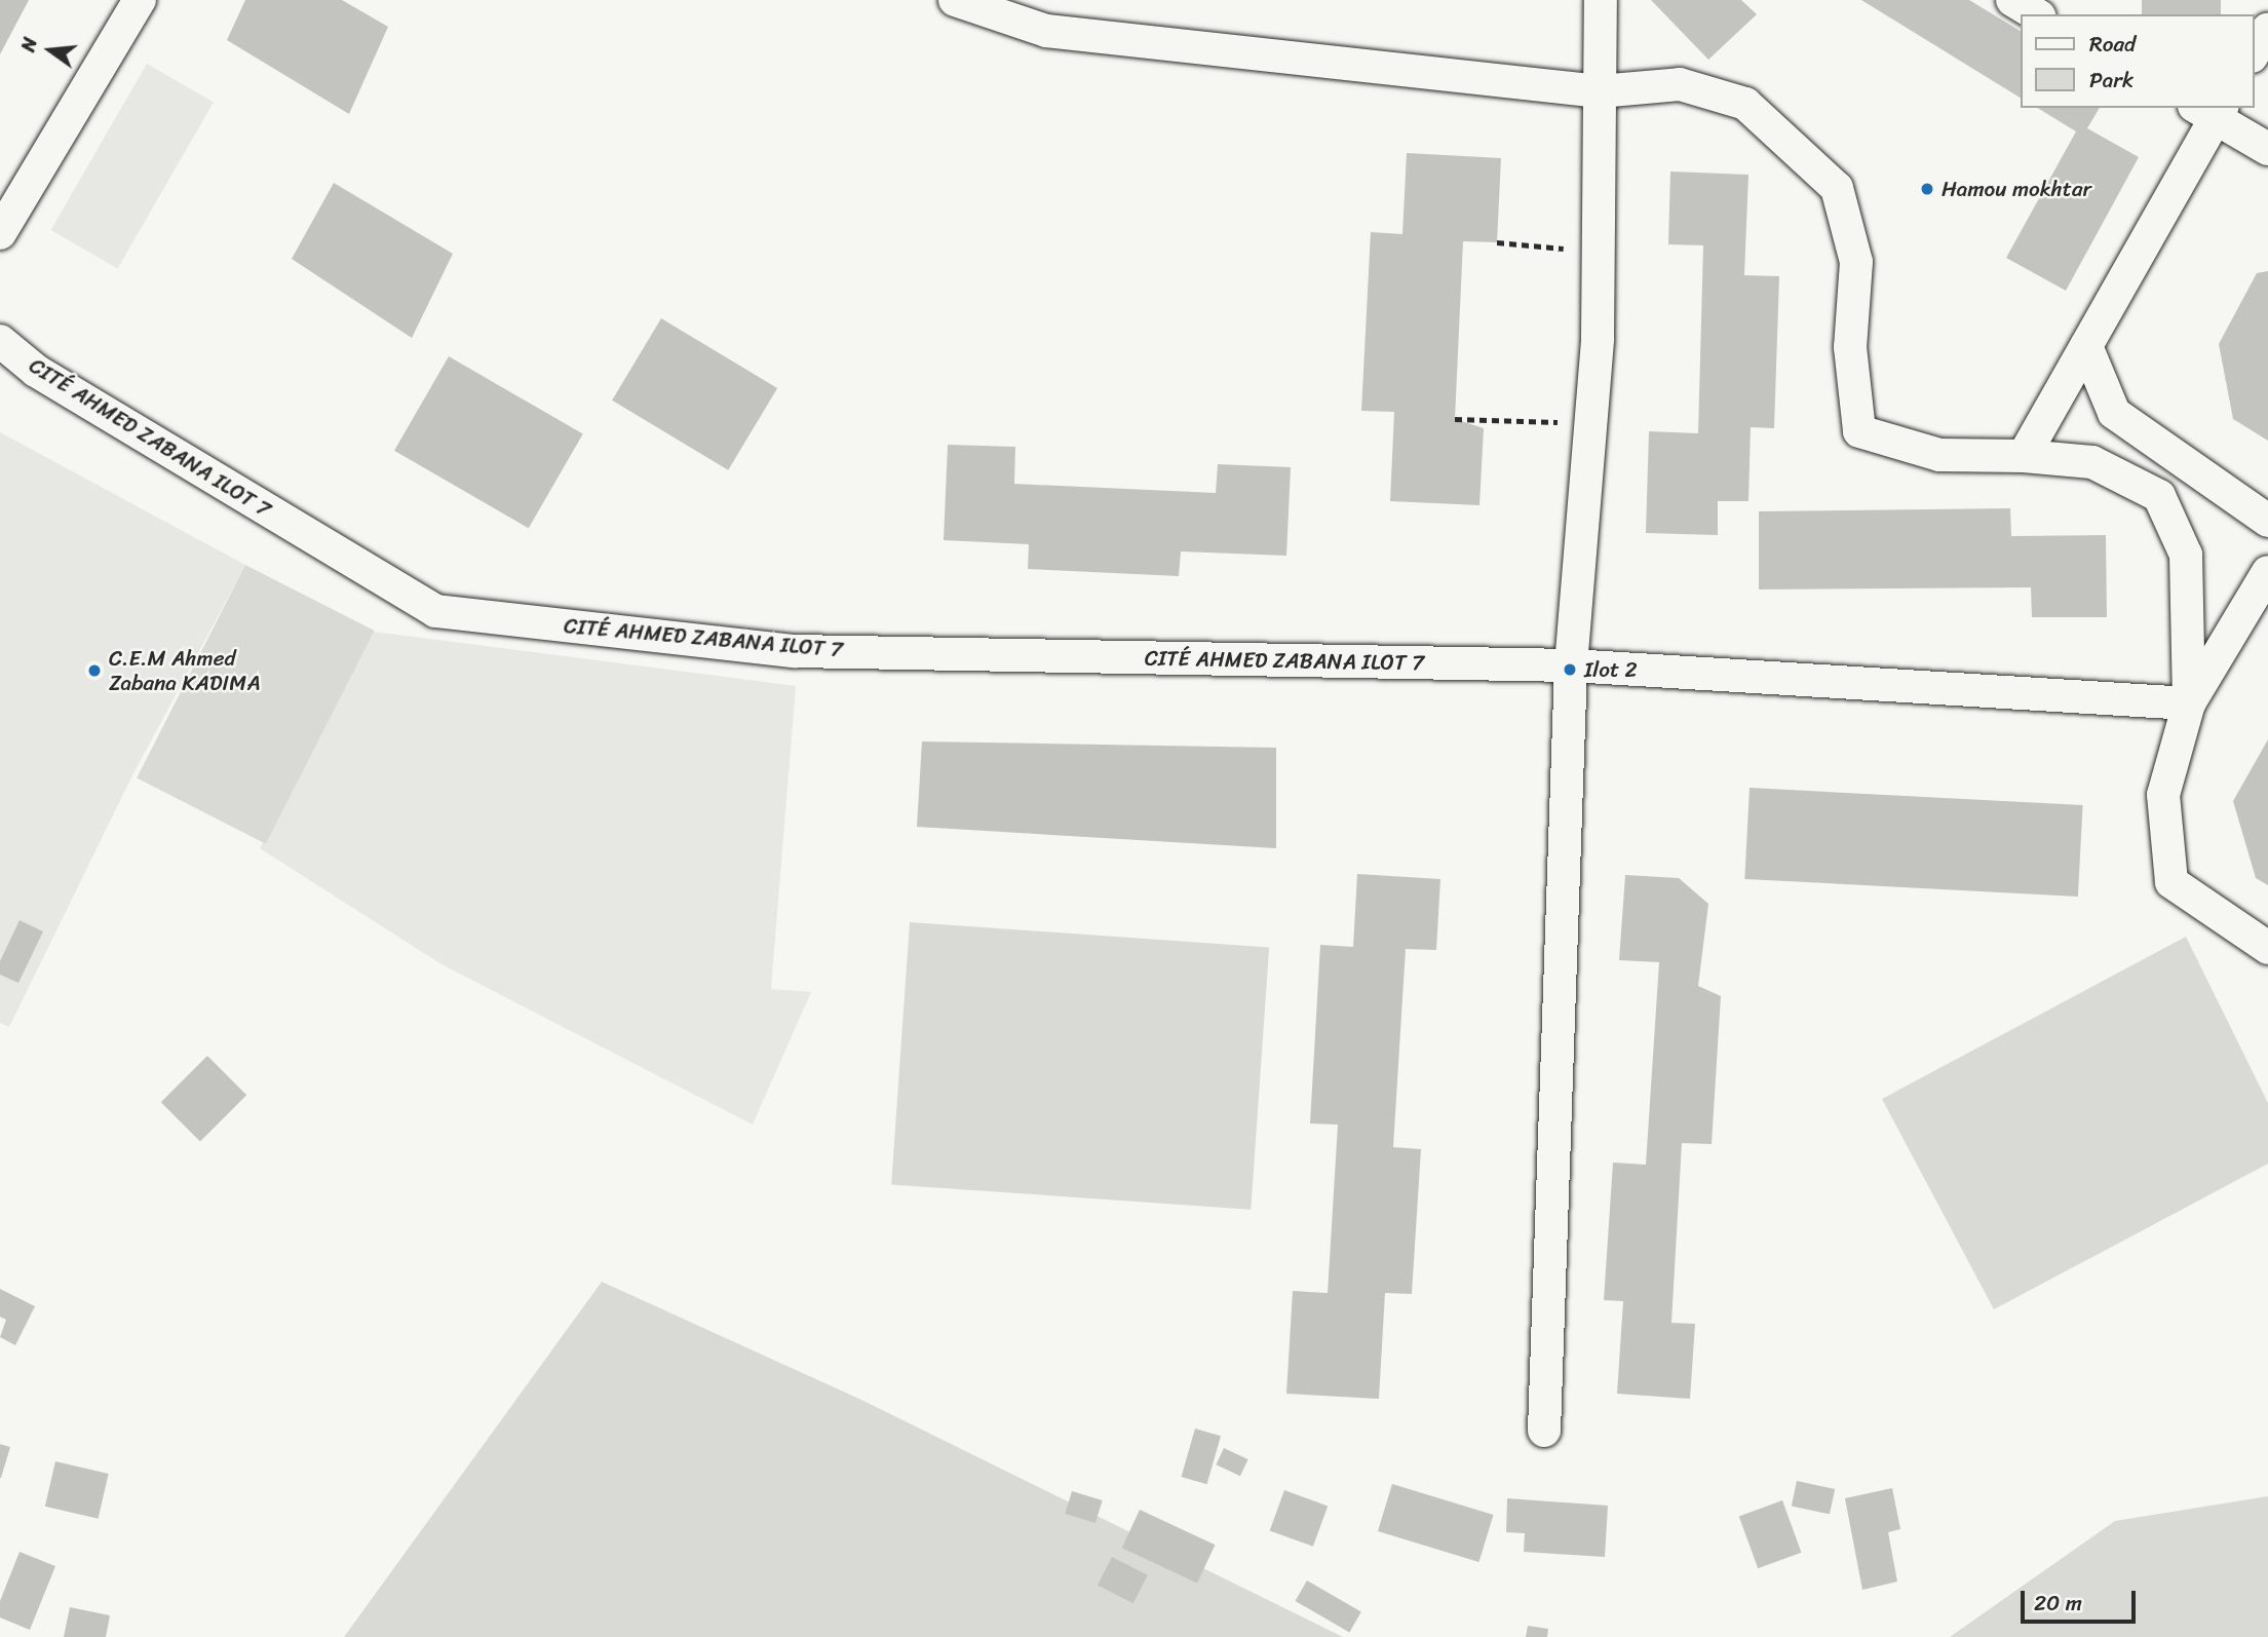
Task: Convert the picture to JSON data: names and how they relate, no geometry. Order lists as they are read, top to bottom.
{
  "streets": {
    "street": ["CITÉ AHMED ZABANA ILOT 7"]
  },
  "places": ["Hamou mokhtar", "Ilot 2", "C.E.M Ahmed Zabana KADIMA"],
  "legend": ["Road", "Park"],
  "scale_bar": "20 m",
  "north": "left"
}
